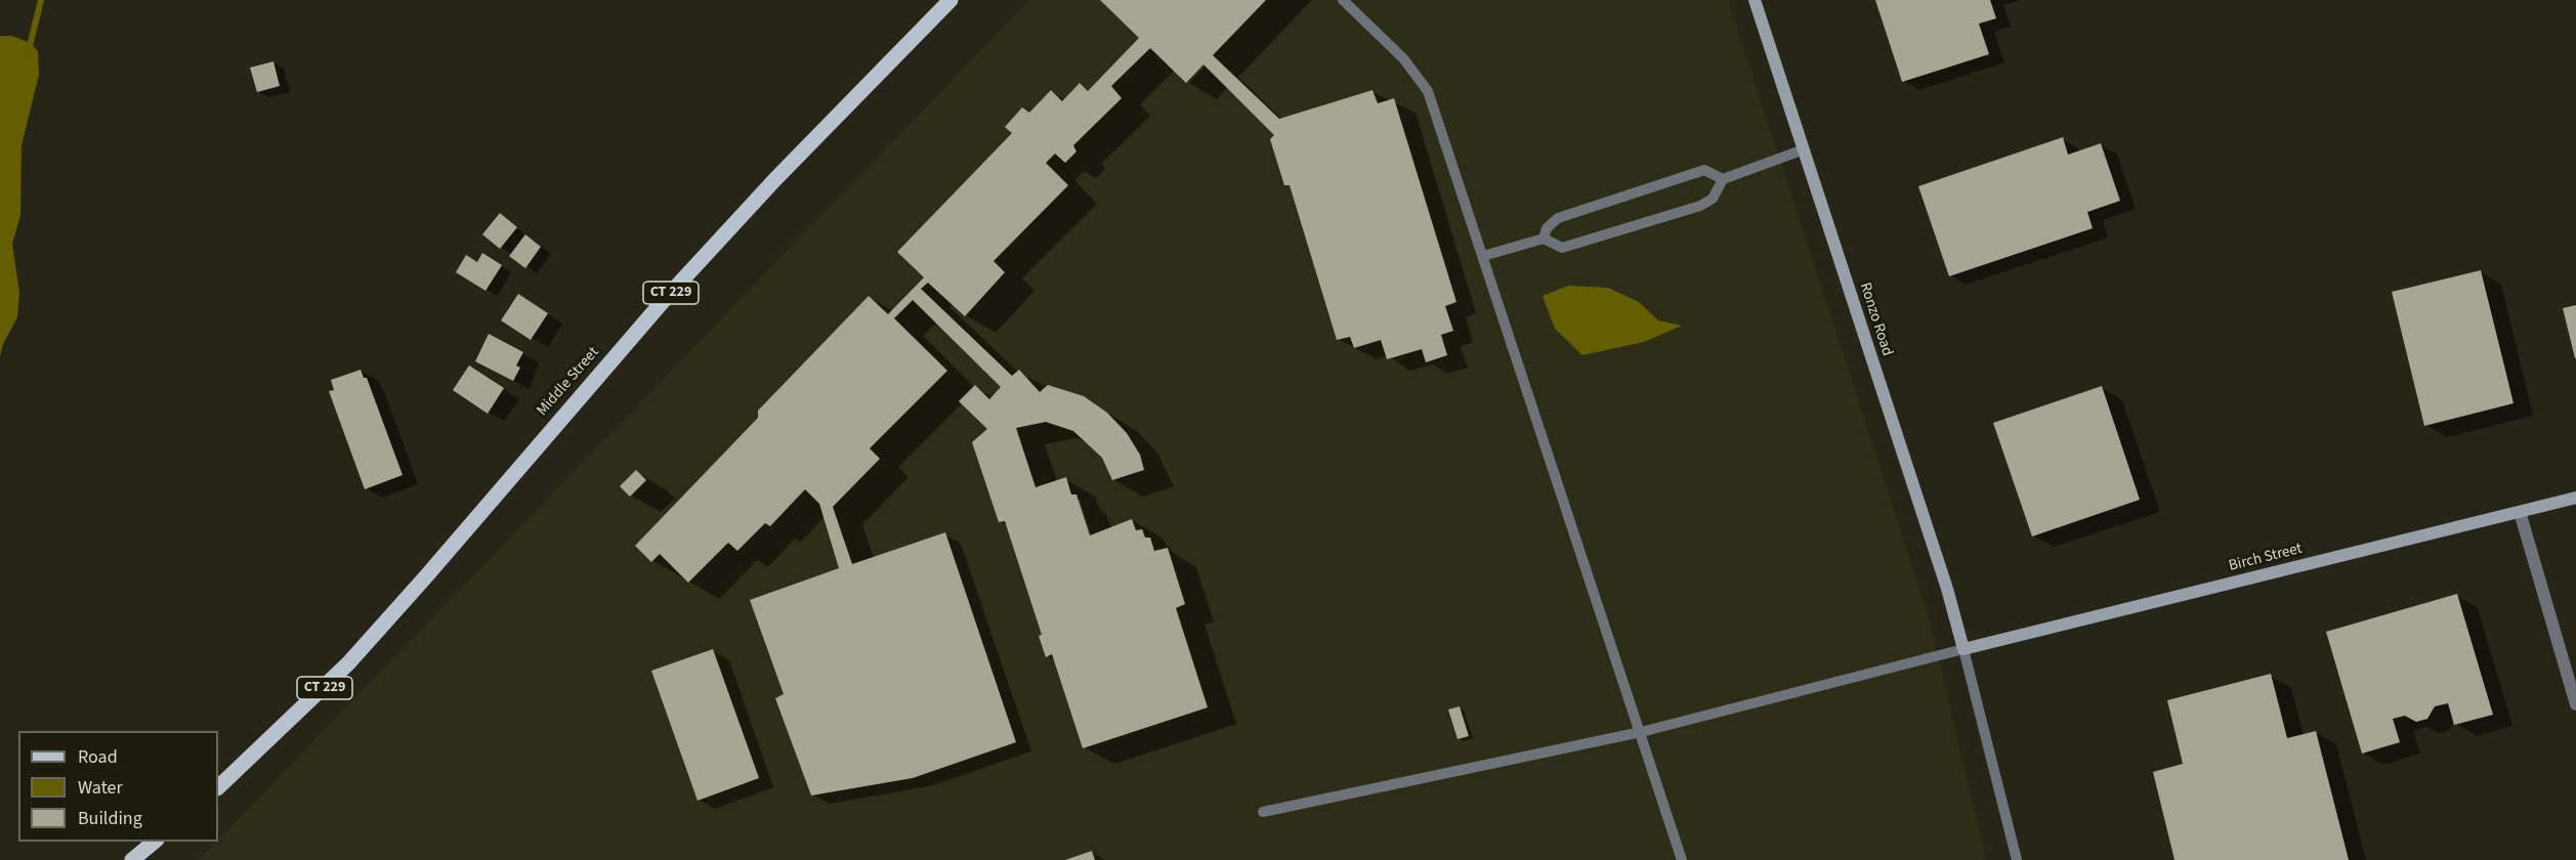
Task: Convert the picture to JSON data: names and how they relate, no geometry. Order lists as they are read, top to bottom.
{
  "streets": {
    "main road": [
      "CT 229",
      "Ronzo Road",
      "Middle Street",
      "Birch Street"
    ]
  },
  "crossings": [
    ["Ronzo Road", "Birch Street"]
  ],
  "legend": ["Road", "Water", "Building"]
}
